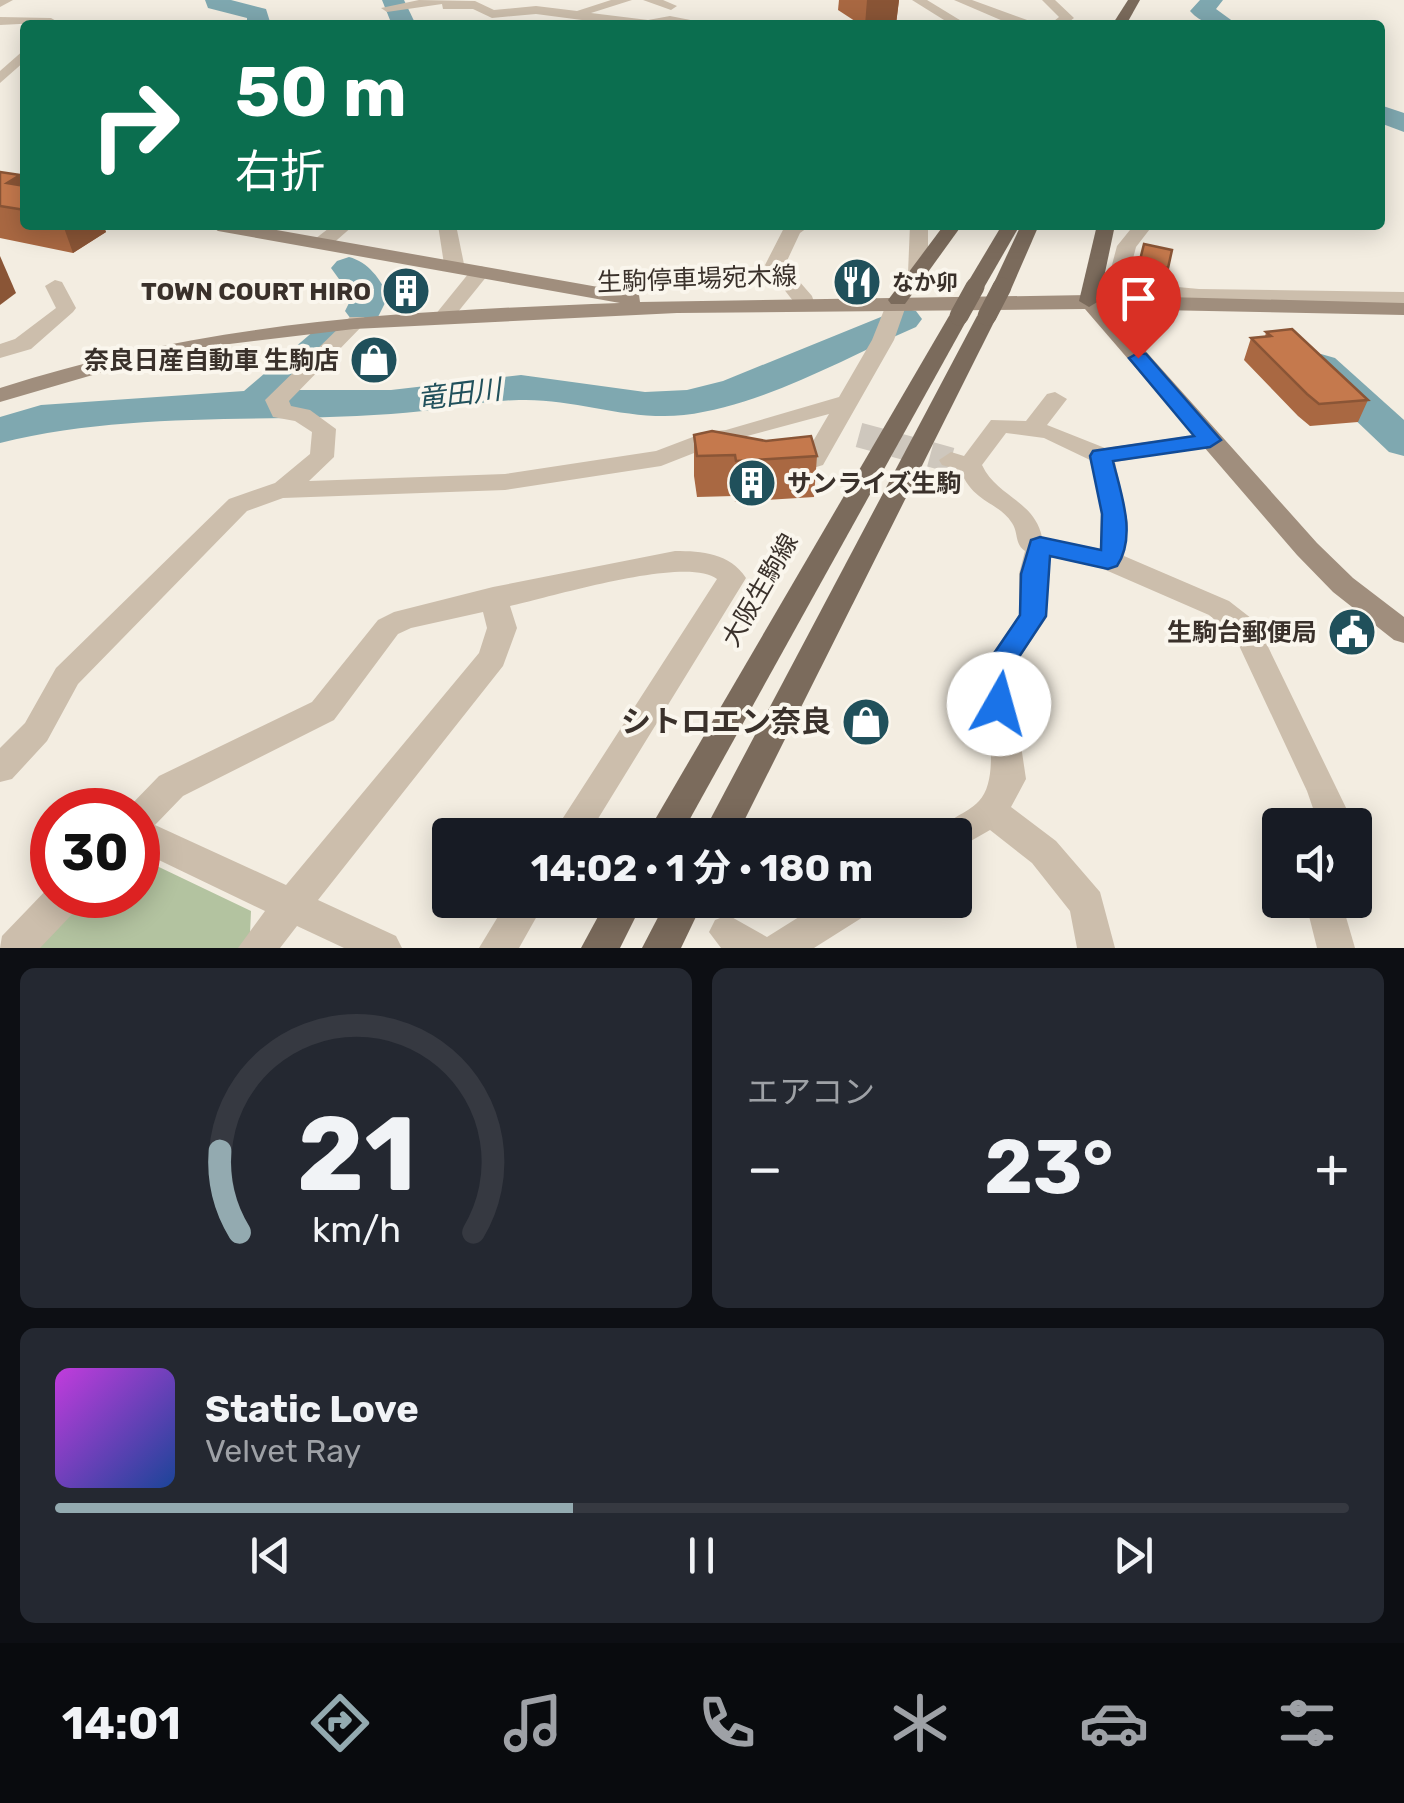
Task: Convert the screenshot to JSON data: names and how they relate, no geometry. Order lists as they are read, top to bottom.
{
  "streets": {
    "main road": ["生駒停車場宛木線", "大阪生駒線"]
  },
  "water": ["竜田川"],
  "places": {
    "restaurant": ["なか卯"],
    "building": ["TOWN COURT HIRO", "サンライズ生駒"],
    "shop": ["奈良日産自動車 生駒店", "シトロエン奈良"],
    "public building": ["生駒台郵便局"]
  },
  "page": {
    "turn": ["50 m", "右折"],
    "limit": "30",
    "trip": "14:02 · 1 分 · 180 m",
    "tile": "エアコン",
    "heat": ["−", "23°", "+"],
    "song": ["Static Love", "Velvet Ray"],
    "tabs": "14:01",
    "gauge": ["21", "km/h"]
  }
}
